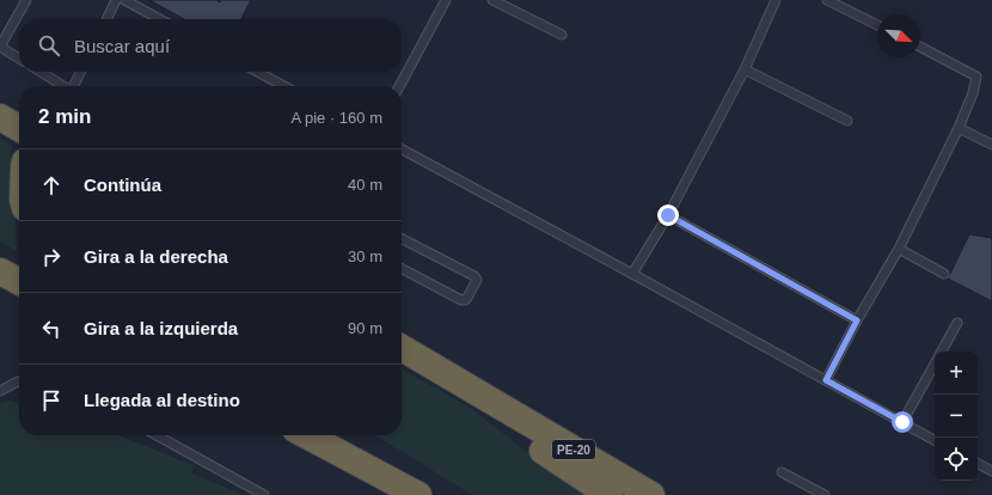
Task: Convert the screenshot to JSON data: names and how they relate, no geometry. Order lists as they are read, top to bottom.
{
  "streets": {
    "highway": ["PE-20"]
  },
  "north": "bottom right",
  "page": {
    "search": "Buscar aquí",
    "heading": ["2 min", "A pie · 160 m"],
    "list": [
      ["Continúa", "40 m"],
      ["Gira a la derecha", "30 m"],
      ["Gira a la izquierda", "90 m"],
      "Llegada al destino"
    ],
    "map_buttons": ["+", "−"]
  }
}
